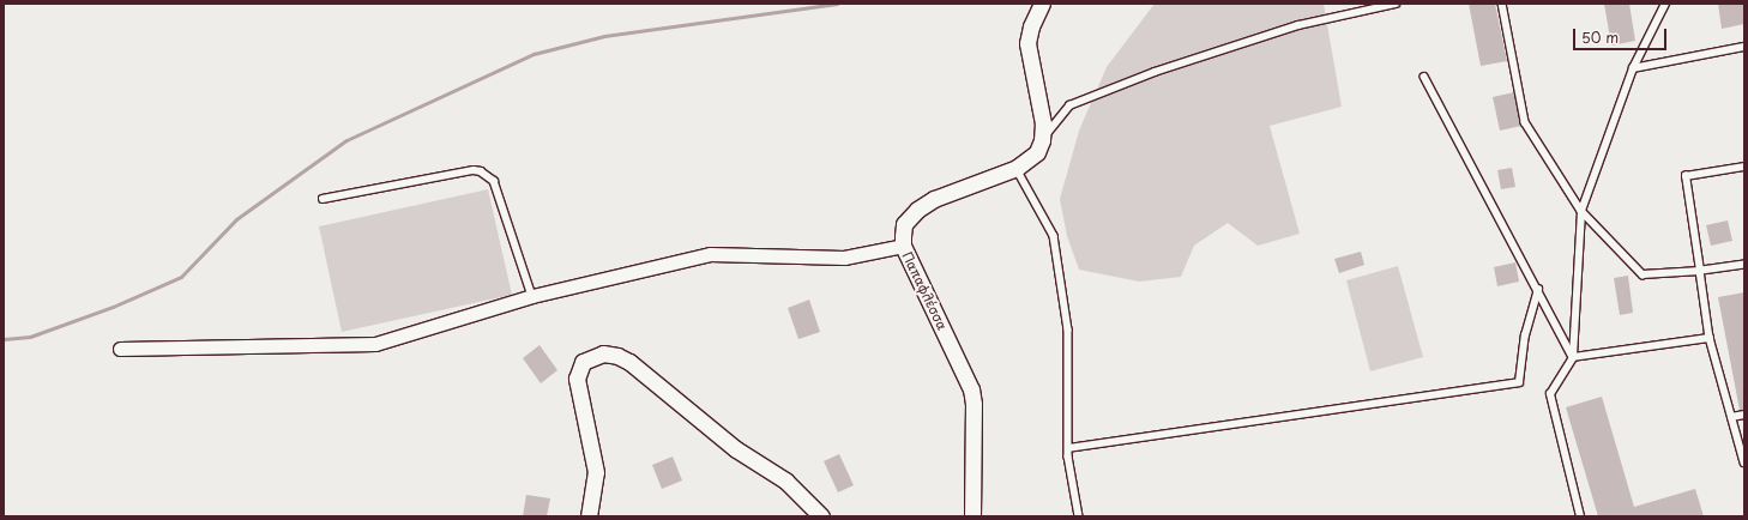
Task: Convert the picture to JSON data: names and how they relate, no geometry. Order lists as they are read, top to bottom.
{
  "streets": {
    "street": ["Παπαφλέσσα"]
  },
  "scale_bar": "50 m"
}
